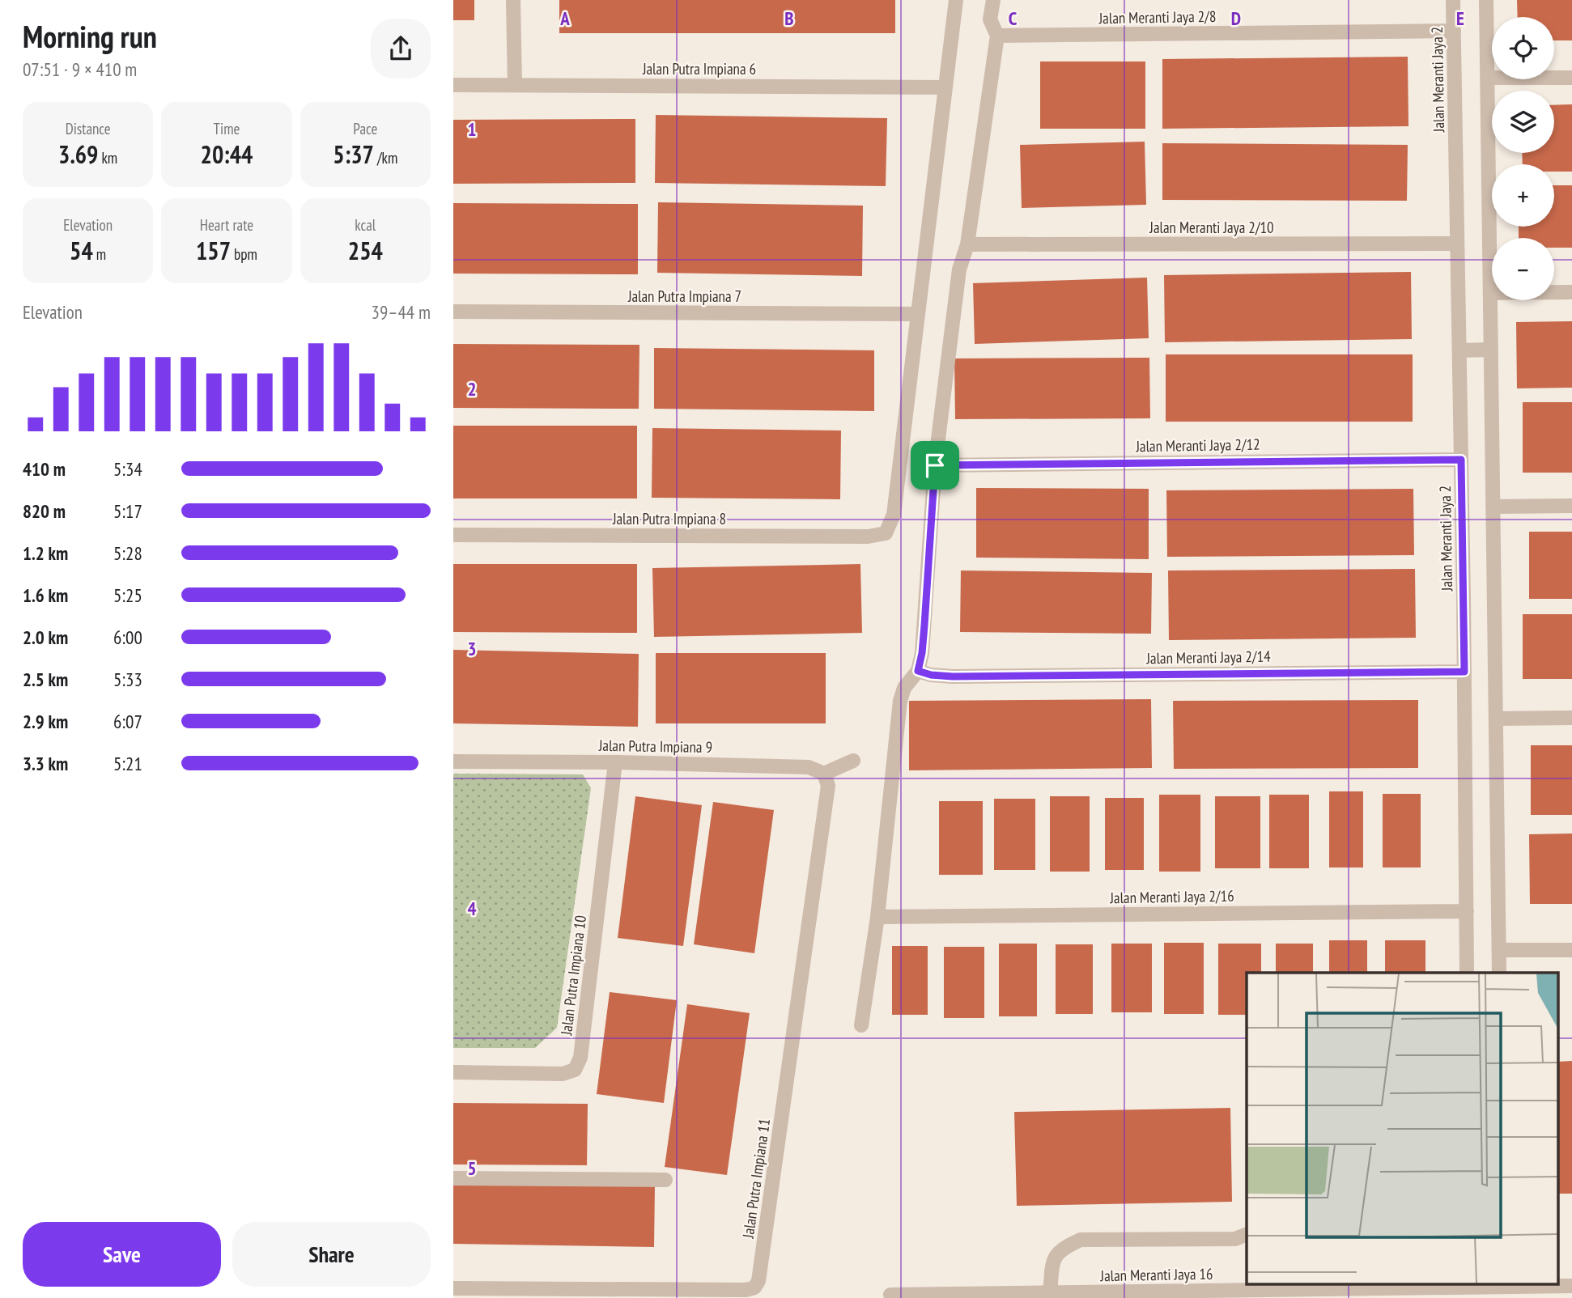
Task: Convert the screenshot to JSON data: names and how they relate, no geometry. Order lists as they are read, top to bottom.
{
  "streets": {
    "street": [
      "Jalan Meranti Jaya 2/8",
      "Jalan Putra Impiana 6",
      "Jalan Meranti Jaya 2",
      "Jalan Meranti Jaya 2/10",
      "Jalan Putra Impiana 7",
      "Jalan Meranti Jaya 2/12",
      "Jalan Putra Impiana 8",
      "Jalan Meranti Jaya 2/14",
      "Jalan Putra Impiana 9",
      "Jalan Meranti Jaya 2/16",
      "Jalan Putra Impiana 10",
      "Jalan Putra Impiana 11",
      "Jalan Meranti Jaya 16"
    ]
  },
  "crossings": [
    ["Jalan Meranti Jaya 2/8", "Jalan Meranti Jaya 2"],
    ["Jalan Meranti Jaya 2", "Jalan Meranti Jaya 2/10"],
    ["Jalan Meranti Jaya 2", "Jalan Meranti Jaya 2/12"],
    ["Jalan Meranti Jaya 2", "Jalan Meranti Jaya 2/14"],
    ["Jalan Meranti Jaya 2", "Jalan Meranti Jaya 2/16"],
    ["Jalan Putra Impiana 7", "Jalan Putra Impiana 8"],
    ["Jalan Putra Impiana 9", "Jalan Putra Impiana 10"],
    ["Jalan Putra Impiana 9", "Jalan Putra Impiana 11"]
  ],
  "page": {
    "heading": ["Morning run", "07:51 · 9 × 410 m"],
    "map_buttons": ["+", "−"],
    "stats": [
      ["Distance", "3.69 km"],
      ["Time", "20:44"],
      ["Pace", "5:37 /km"],
      ["Elevation", "54 m"],
      ["Heart rate", "157 bpm"],
      ["kcal", "254"]
    ],
    "chart": ["Elevation", "39–44 m"],
    "list": [
      {
        "name": "410 m",
        "note": "5:34"
      },
      {
        "name": "820 m",
        "note": "5:17"
      },
      {
        "name": "1.2 km",
        "note": "5:28"
      },
      {
        "name": "1.6 km",
        "note": "5:25"
      },
      {
        "name": "2.0 km",
        "note": "6:00"
      },
      {
        "name": "2.5 km",
        "note": "5:33"
      },
      {
        "name": "2.9 km",
        "note": "6:07"
      },
      {
        "name": "3.3 km",
        "note": "5:21"
      }
    ],
    "buttons": ["Save", "Share"]
  },
  "grid": {
    "columns": [
      "A",
      "B",
      "C",
      "D",
      "E"
    ],
    "rows": [
      "1",
      "2",
      "3",
      "4",
      "5"
    ]
  }
}
